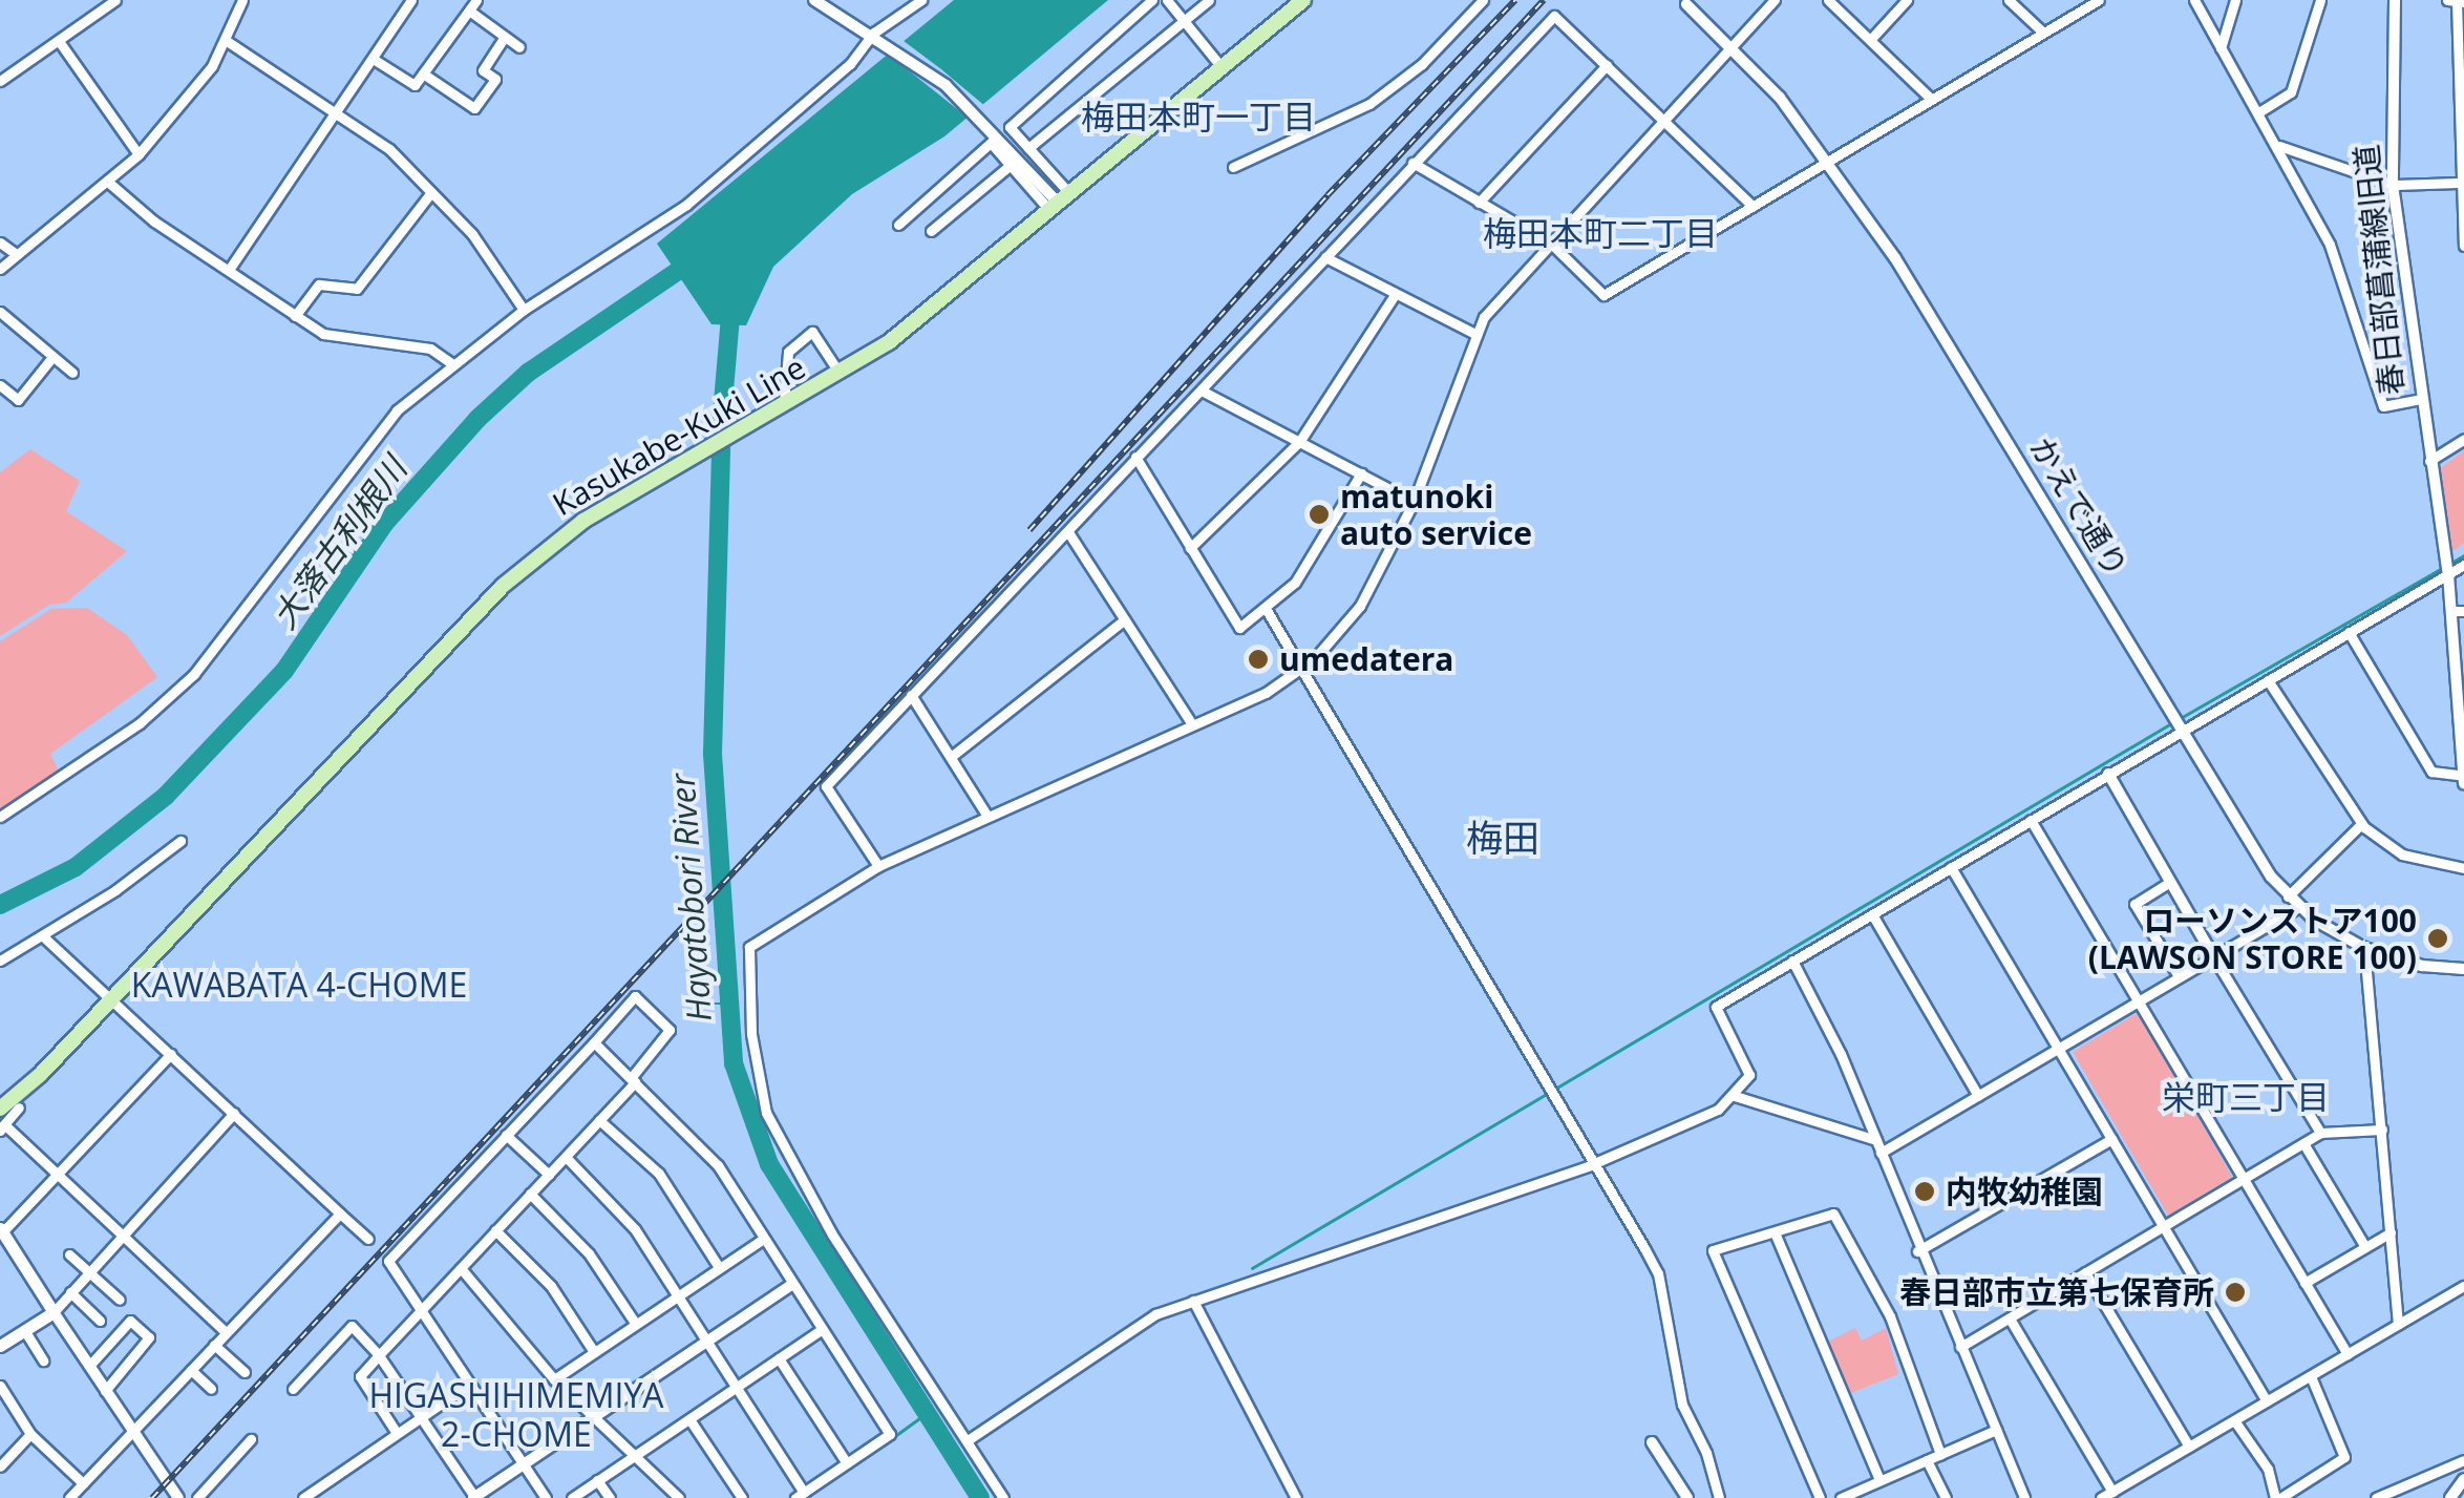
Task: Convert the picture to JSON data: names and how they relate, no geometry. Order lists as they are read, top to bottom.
{
  "streets": {
    "main road": ["Kasukabe-Kuki Line"],
    "street": ["春日部菖蒲線旧道", "かえで通り"]
  },
  "districts": [
    "梅田本町一丁目",
    "梅田本町二丁目",
    "梅田",
    "KAWABATA 4-CHOME",
    "栄町三丁目",
    "HIGASHIHIMEMIYA 2-CHOME"
  ],
  "water": ["大落古利根川", "Hayatobori River"],
  "places": [
    "matunoki auto service",
    "umedatera",
    "ローソンストア100 (LAWSON STORE 100)",
    "内牧幼稚園",
    "春日部市立第七保育所"
  ]
}
